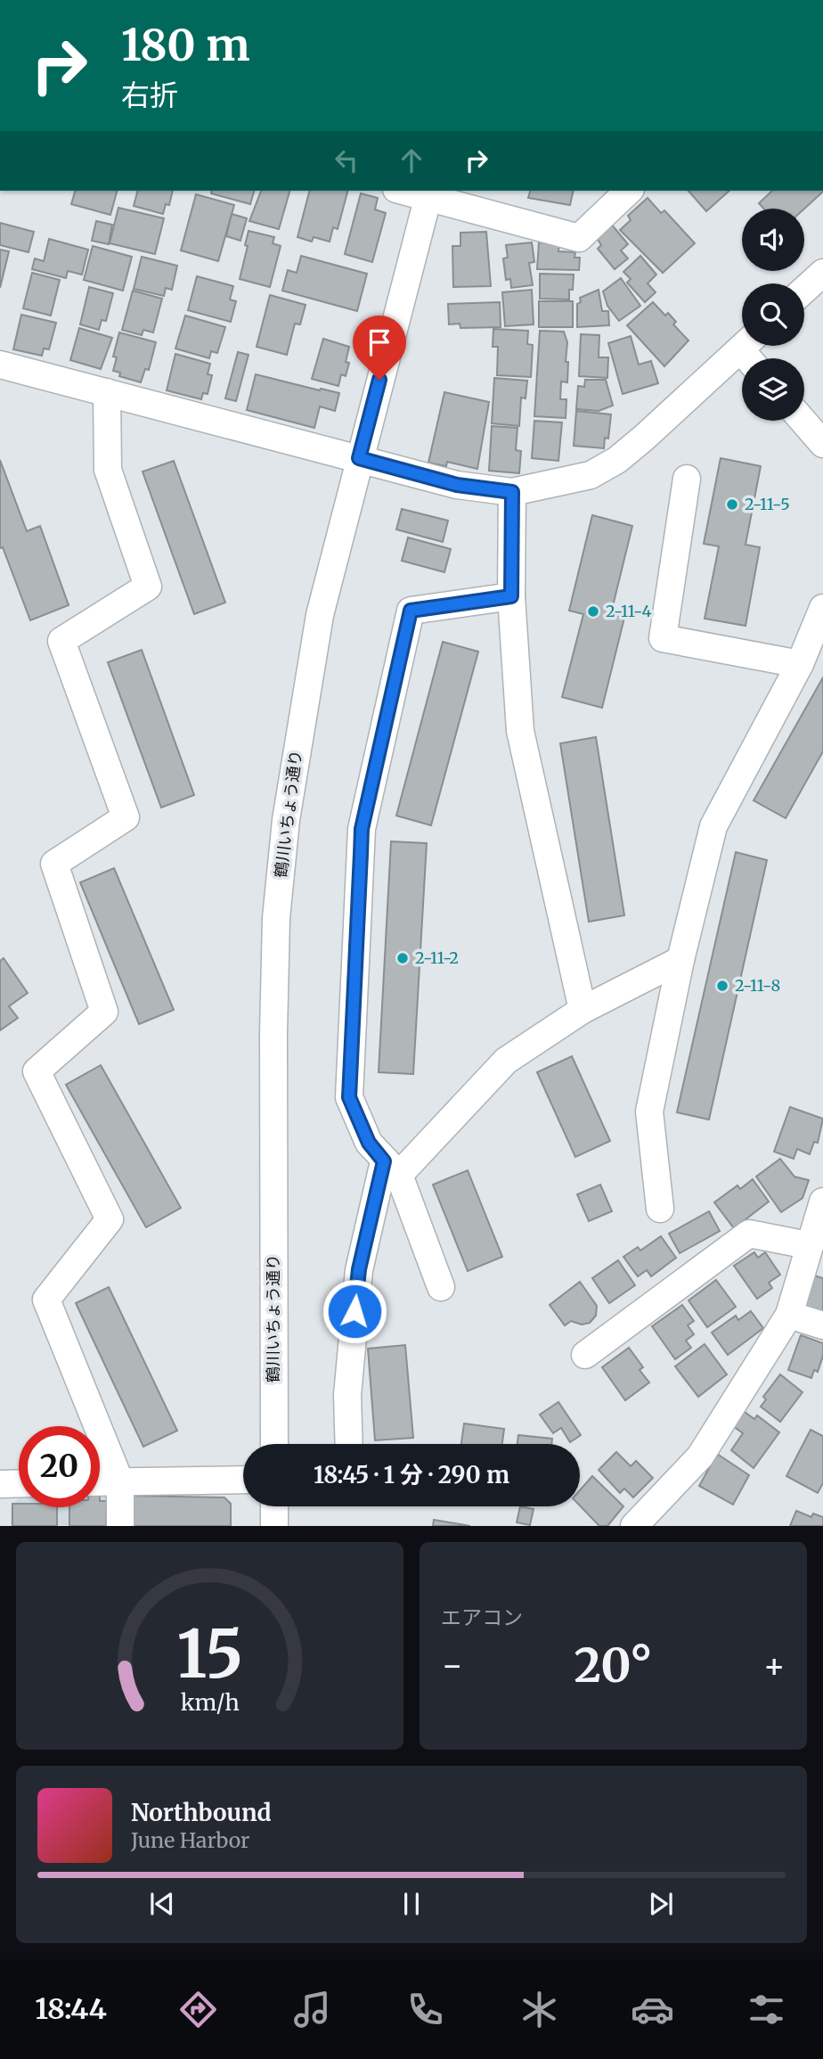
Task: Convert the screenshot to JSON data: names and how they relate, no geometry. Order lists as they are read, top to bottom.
{
  "streets": {
    "street": ["鶴川いちょう通り"]
  },
  "places": [
    "2-11-5",
    "2-11-4",
    "2-11-2",
    "2-11-8"
  ],
  "page": {
    "turn": ["180 m", "右折"],
    "limit": "20",
    "trip": "18:45 · 1 分 · 290 m",
    "tile": "エアコン",
    "heat": ["−", "20°", "+"],
    "song": ["Northbound", "June Harbor"],
    "tabs": "18:44",
    "gauge": ["15", "km/h"]
  }
}
